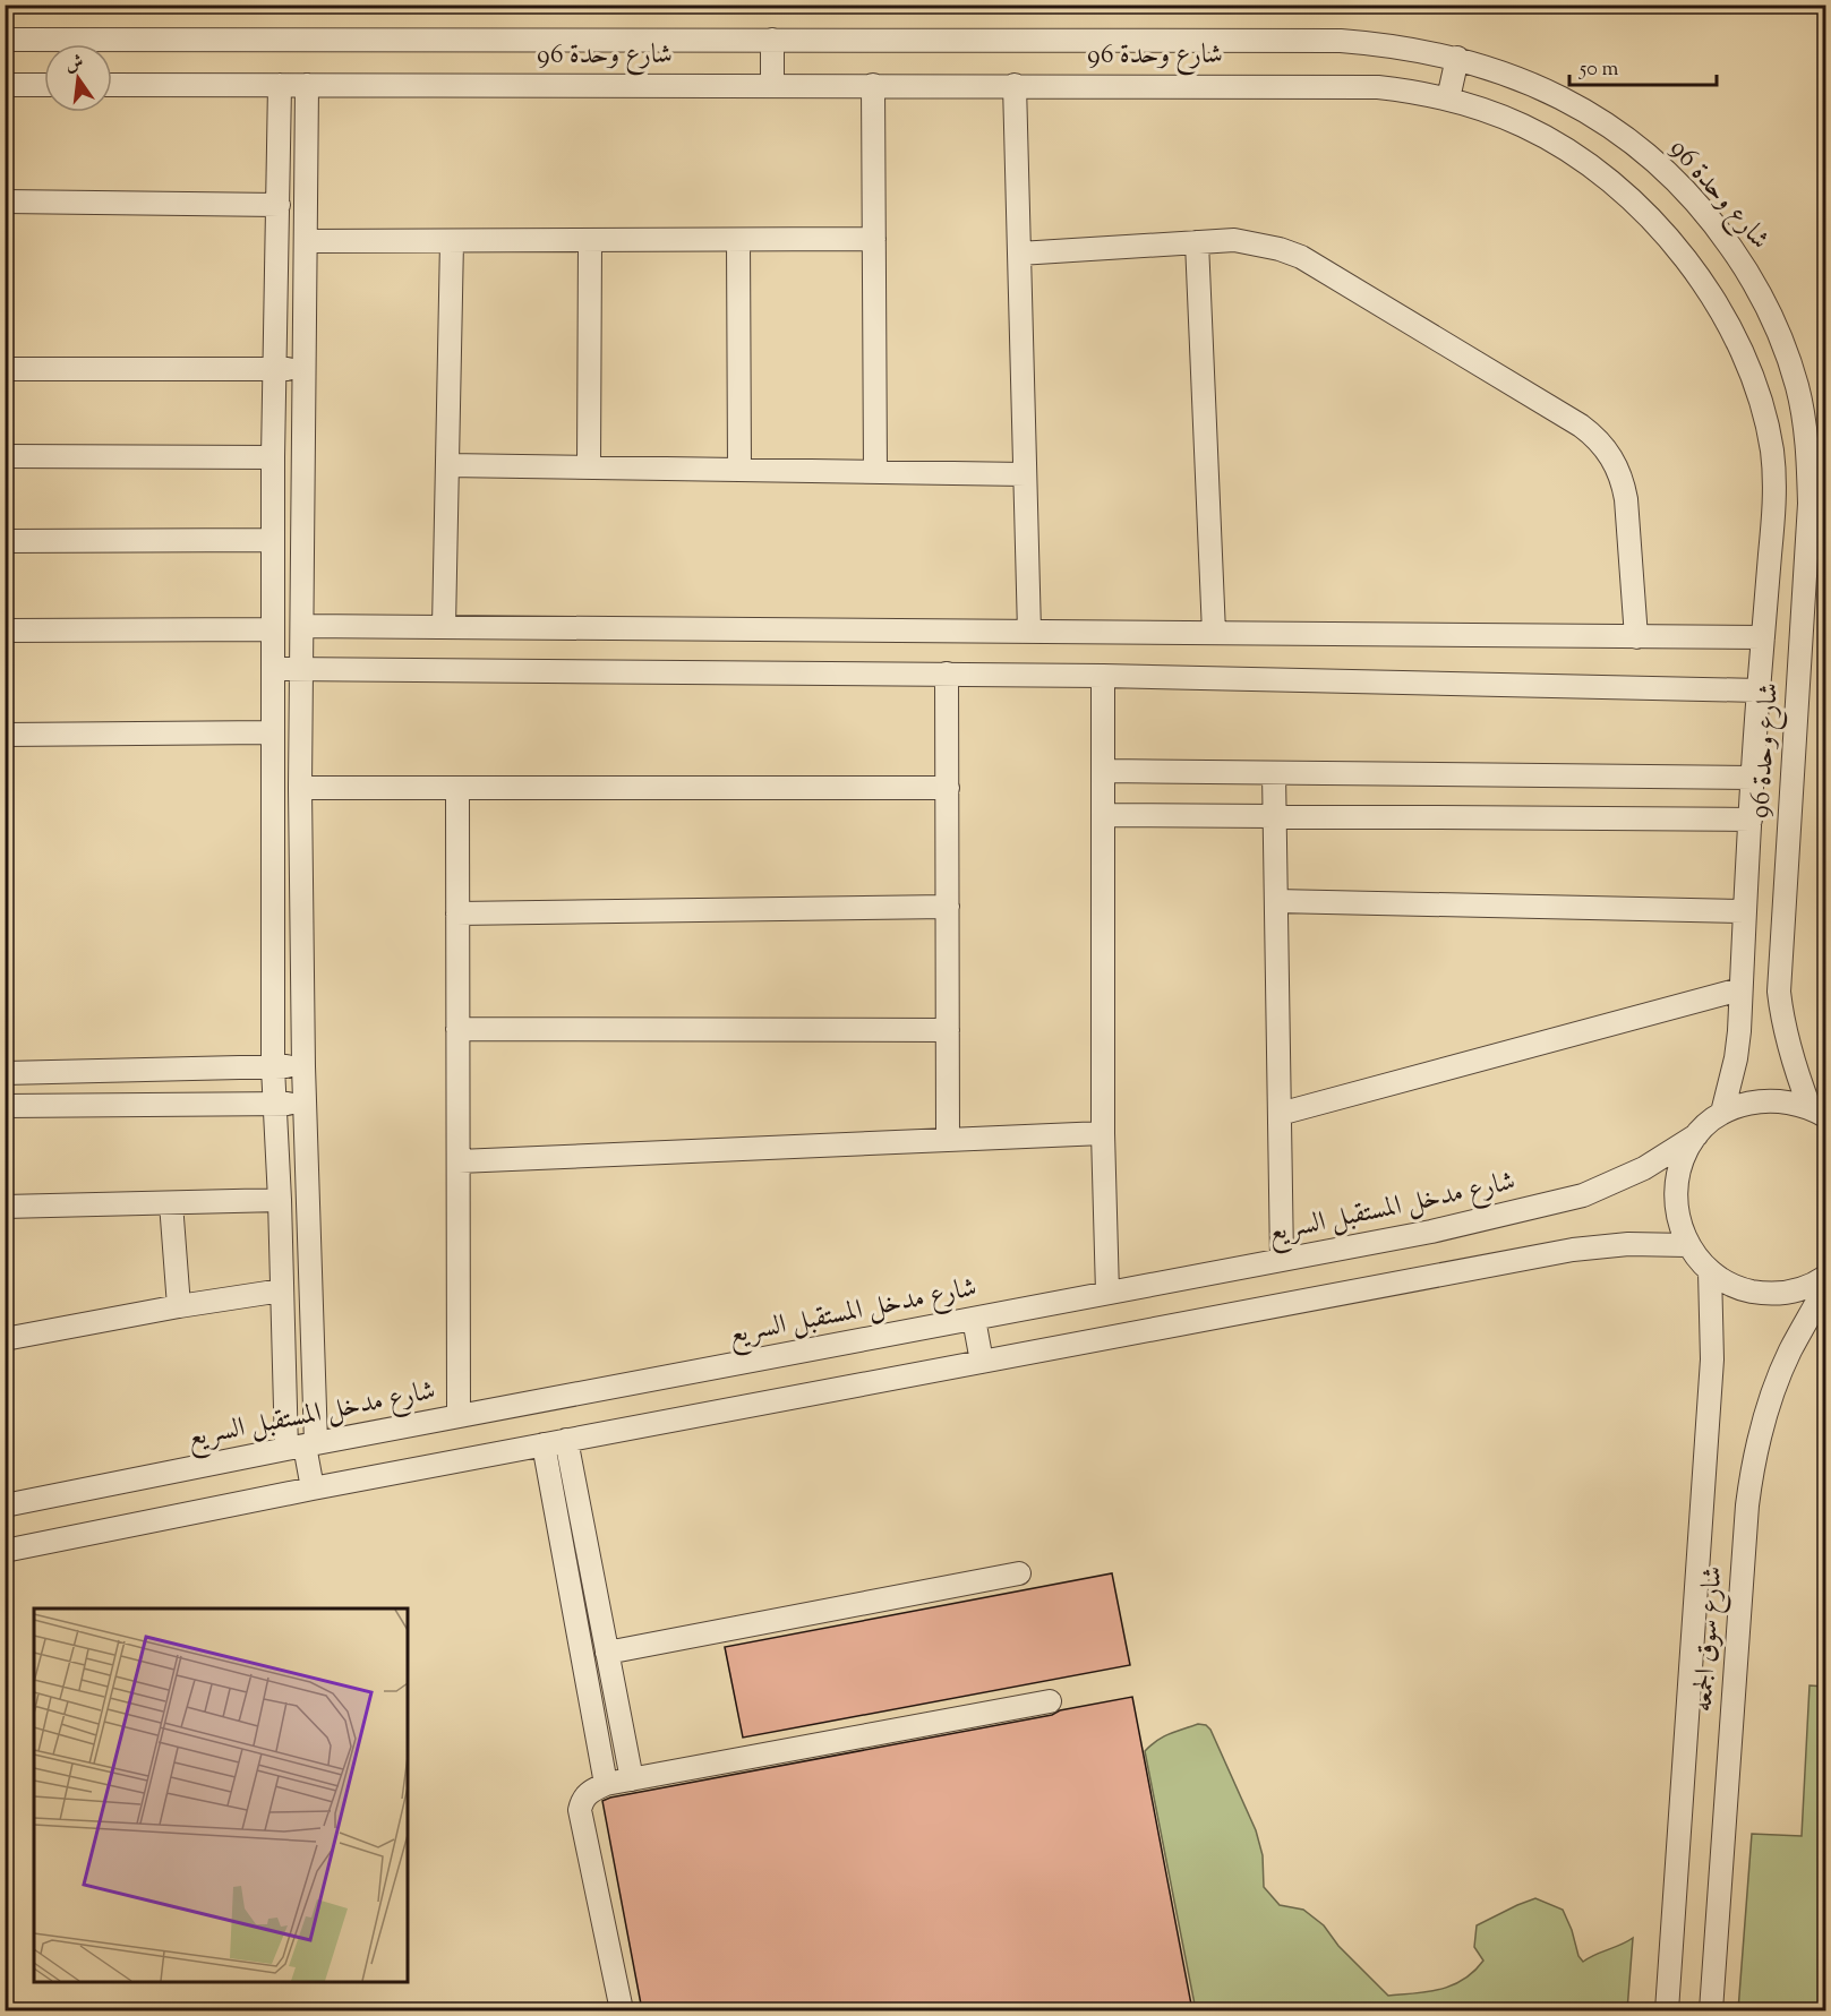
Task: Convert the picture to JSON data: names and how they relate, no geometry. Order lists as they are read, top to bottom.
{
  "streets": {
    "street": ["شارع وحدة 96", "شارع مدخل المستقبل السريع", "شارع سوق الجمعه"]
  },
  "scale_bar": "50 m",
  "north": "top"
}
